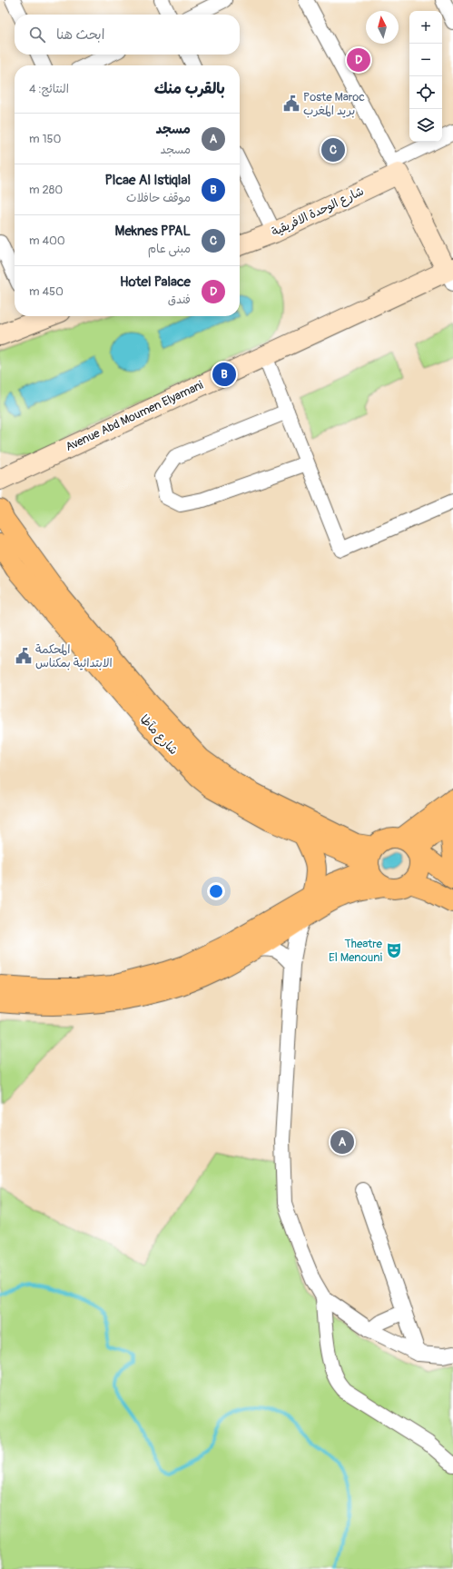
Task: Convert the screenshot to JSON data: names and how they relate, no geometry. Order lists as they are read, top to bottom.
{
  "streets": {
    "main road": ["شارع مآطا"],
    "street": ["شارع الوحدة الافريقية", "Avenue Abd Moumen Elyamani"]
  },
  "places": {
    "public building": ["Poste Maroc بريد المغرب", "المحكمة الابتدائية بمكناس"],
    "theatre": ["Theatre El Menouni"]
  },
  "north": "top",
  "page": {
    "map_buttons": ["+", "−"],
    "search": "ابحث هنا",
    "pins": [
      "D",
      "C",
      "B",
      "A"
    ],
    "heading": ["بالقرب منك", "النتائج: 4"],
    "list": [
      {
        "mark": "A",
        "name": "مسجد",
        "note": "مسجد",
        "value": "150 m"
      },
      {
        "mark": "B",
        "name": "Plcae Al Istiqlal",
        "note": "موقف حافلات",
        "value": "280 m"
      },
      {
        "mark": "C",
        "name": "Meknes PPAL",
        "note": "مبنى عام",
        "value": "400 m"
      },
      {
        "mark": "D",
        "name": "Hotel Palace",
        "note": "فندق",
        "value": "450 m"
      }
    ]
  }
}
